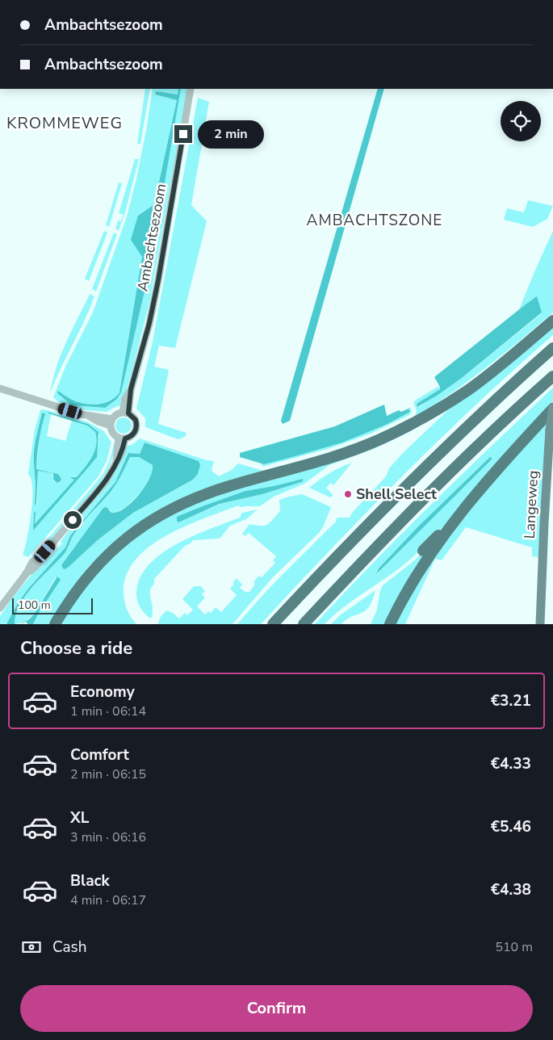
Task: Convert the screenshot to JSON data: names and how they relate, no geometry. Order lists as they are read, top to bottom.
{
  "streets": {
    "main road": ["Langeweg"],
    "street": ["Ambachtsezoom"]
  },
  "districts": ["KROMMEWEG", "AMBACHTSZONE"],
  "places": ["Shell Select"],
  "scale_bar": "100 m",
  "page": {
    "banner": ["Ambachtsezoom", "Ambachtsezoom"],
    "bubble": "2 min",
    "scale": "100 m",
    "heading": "Choose a ride",
    "list": [
      {
        "name": "Economy",
        "note": "1 min · 06:14",
        "value": "€3.21"
      },
      {
        "name": "Comfort",
        "note": "2 min · 06:15",
        "value": "€4.33"
      },
      {
        "name": "XL",
        "note": "3 min · 06:16",
        "value": "€5.46"
      },
      {
        "name": "Black",
        "note": "4 min · 06:17",
        "value": "€4.38"
      }
    ],
    "pay": ["Cash", "510 m"],
    "buttons": "Confirm"
  }
}
